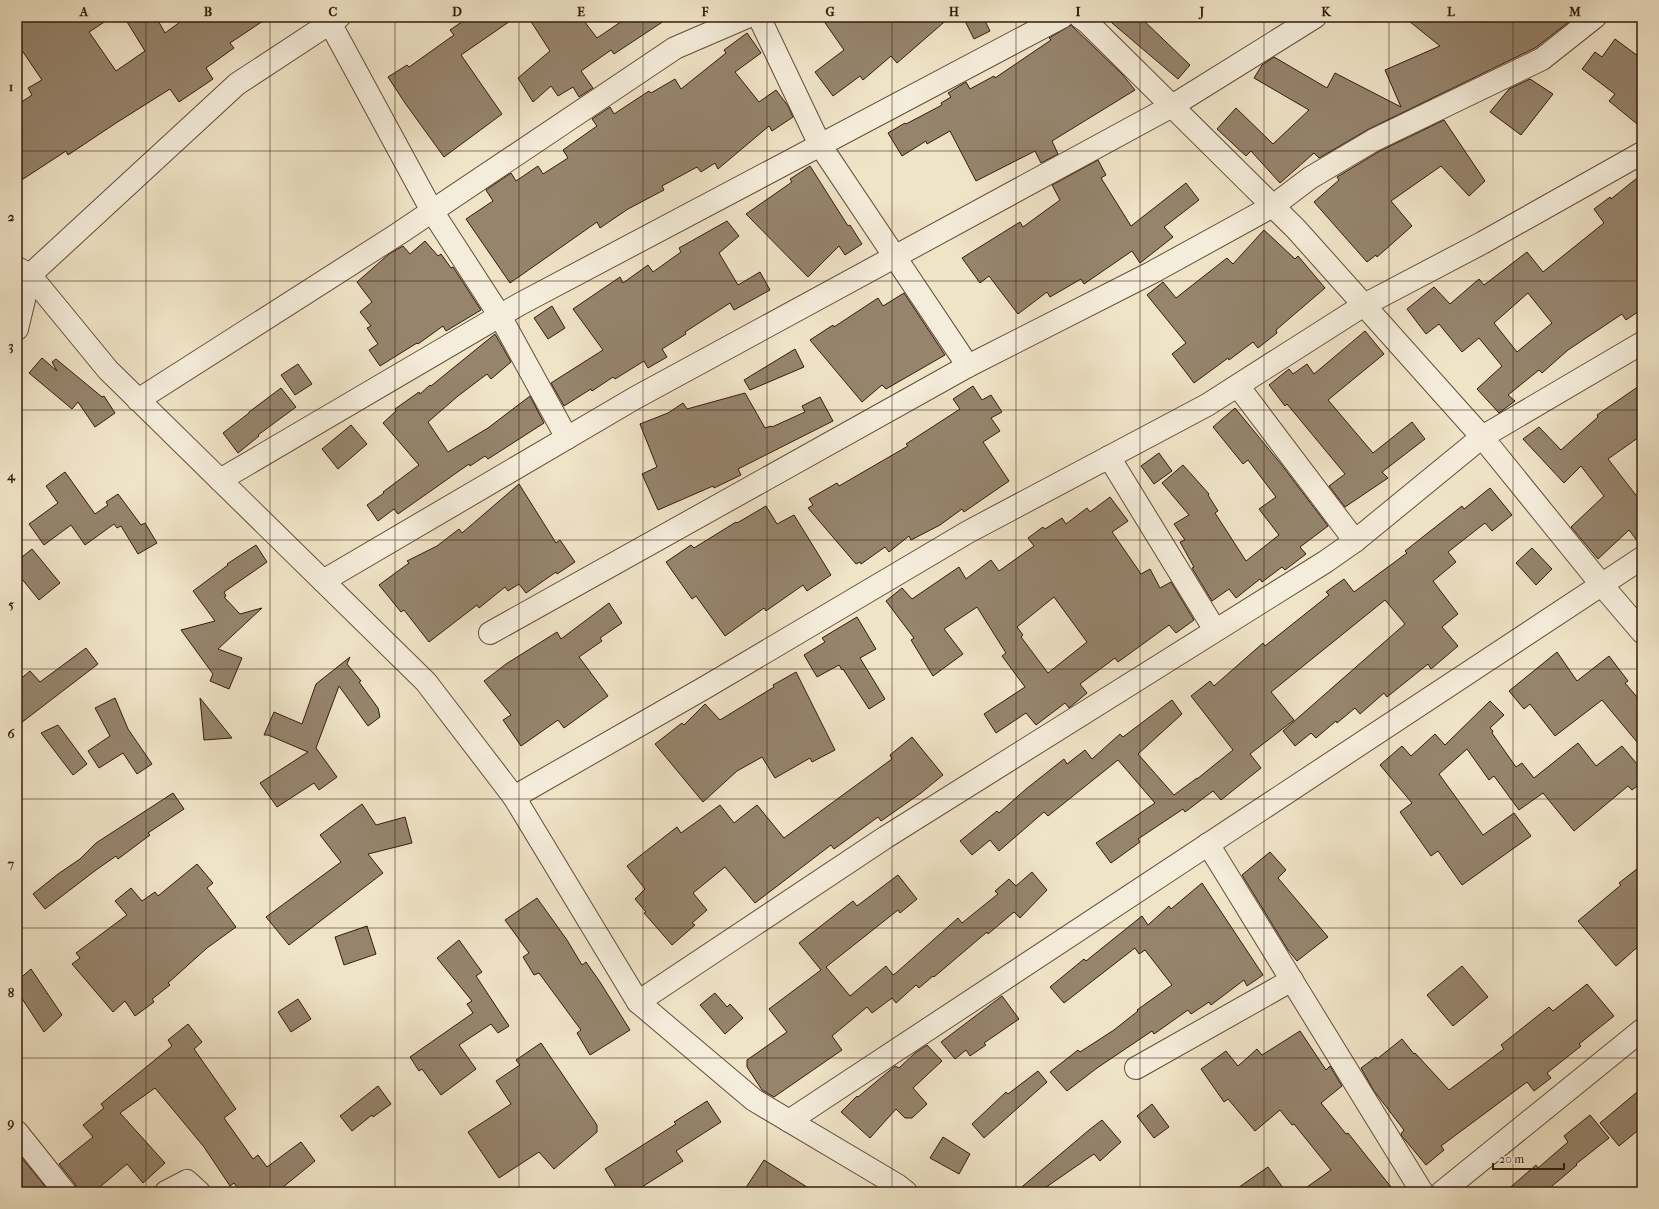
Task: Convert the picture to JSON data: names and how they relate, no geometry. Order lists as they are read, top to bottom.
{
  "scale_bar": "20 m",
  "grid": {
    "columns": [
      "A",
      "B",
      "C",
      "D",
      "E",
      "F",
      "G",
      "H",
      "I",
      "J",
      "K",
      "L",
      "M"
    ],
    "rows": [
      "1",
      "2",
      "3",
      "4",
      "5",
      "6",
      "7",
      "8",
      "9"
    ]
  }
}
